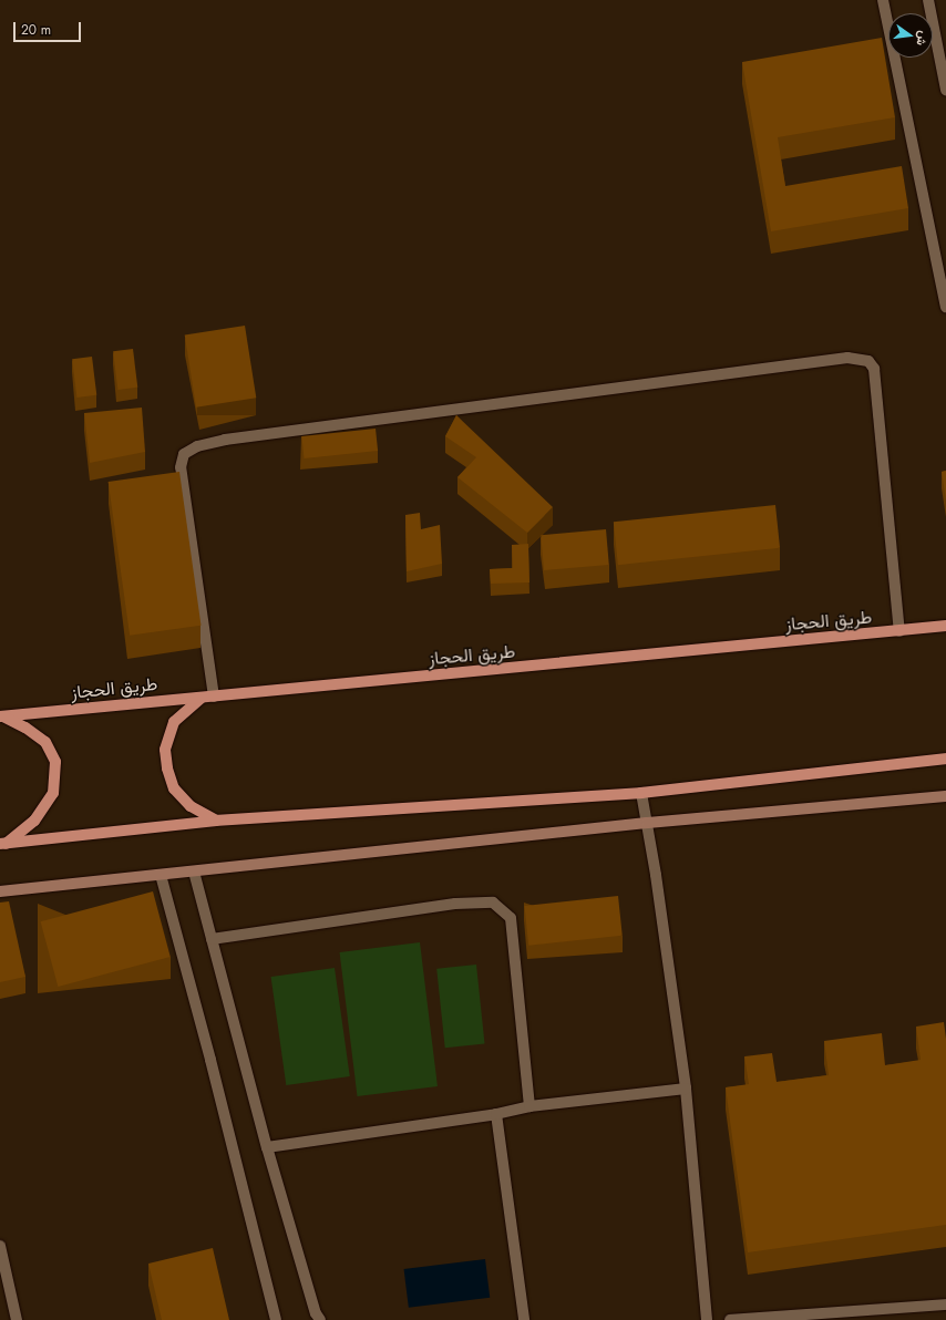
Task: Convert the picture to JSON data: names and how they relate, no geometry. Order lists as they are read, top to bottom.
{
  "streets": {
    "main road": ["طريق الحجاز"]
  },
  "scale_bar": "20 m",
  "north": "right"
}
